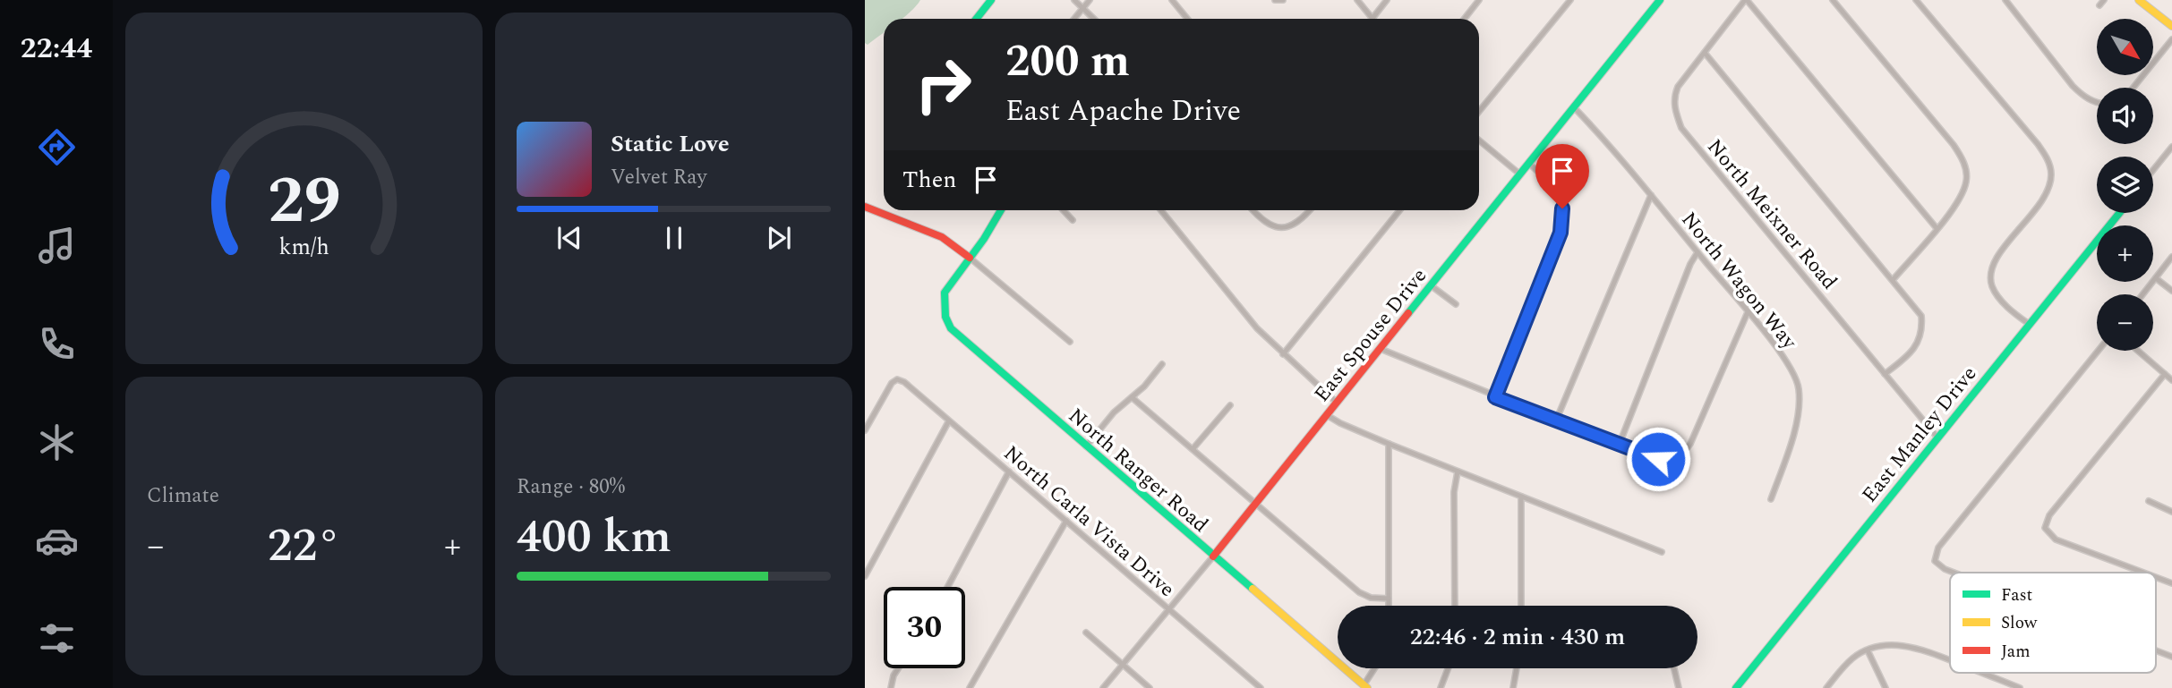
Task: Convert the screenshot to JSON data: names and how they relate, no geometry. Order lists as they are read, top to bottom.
{
  "streets": {
    "street": [
      "North Meixner Road",
      "North Wagon Way",
      "East Spouse Drive",
      "East Manley Drive",
      "North Ranger Road",
      "North Carla Vista Drive"
    ]
  },
  "crossings": [
    ["North Meixner Road", "East Manley Drive"],
    ["North Wagon Way", "East Spouse Drive"],
    ["East Spouse Drive", "North Ranger Road"],
    ["East Spouse Drive", "North Carla Vista Drive"]
  ],
  "legend": ["Fast", "Slow", "Jam"],
  "north": "bottom right",
  "page": {
    "tabs": "22:44",
    "map_buttons": ["+", "−"],
    "turn": ["200 m", "East Apache Drive"],
    "song": ["Static Love", "Velvet Ray"],
    "then": "Then",
    "tile": [
      "Climate",
      ["Range · 80%", "400 km"]
    ],
    "heat": ["−", "22°", "+"],
    "limit": "30",
    "trip": "22:46 · 2 min · 430 m",
    "gauge": ["29", "km/h"]
  }
}
